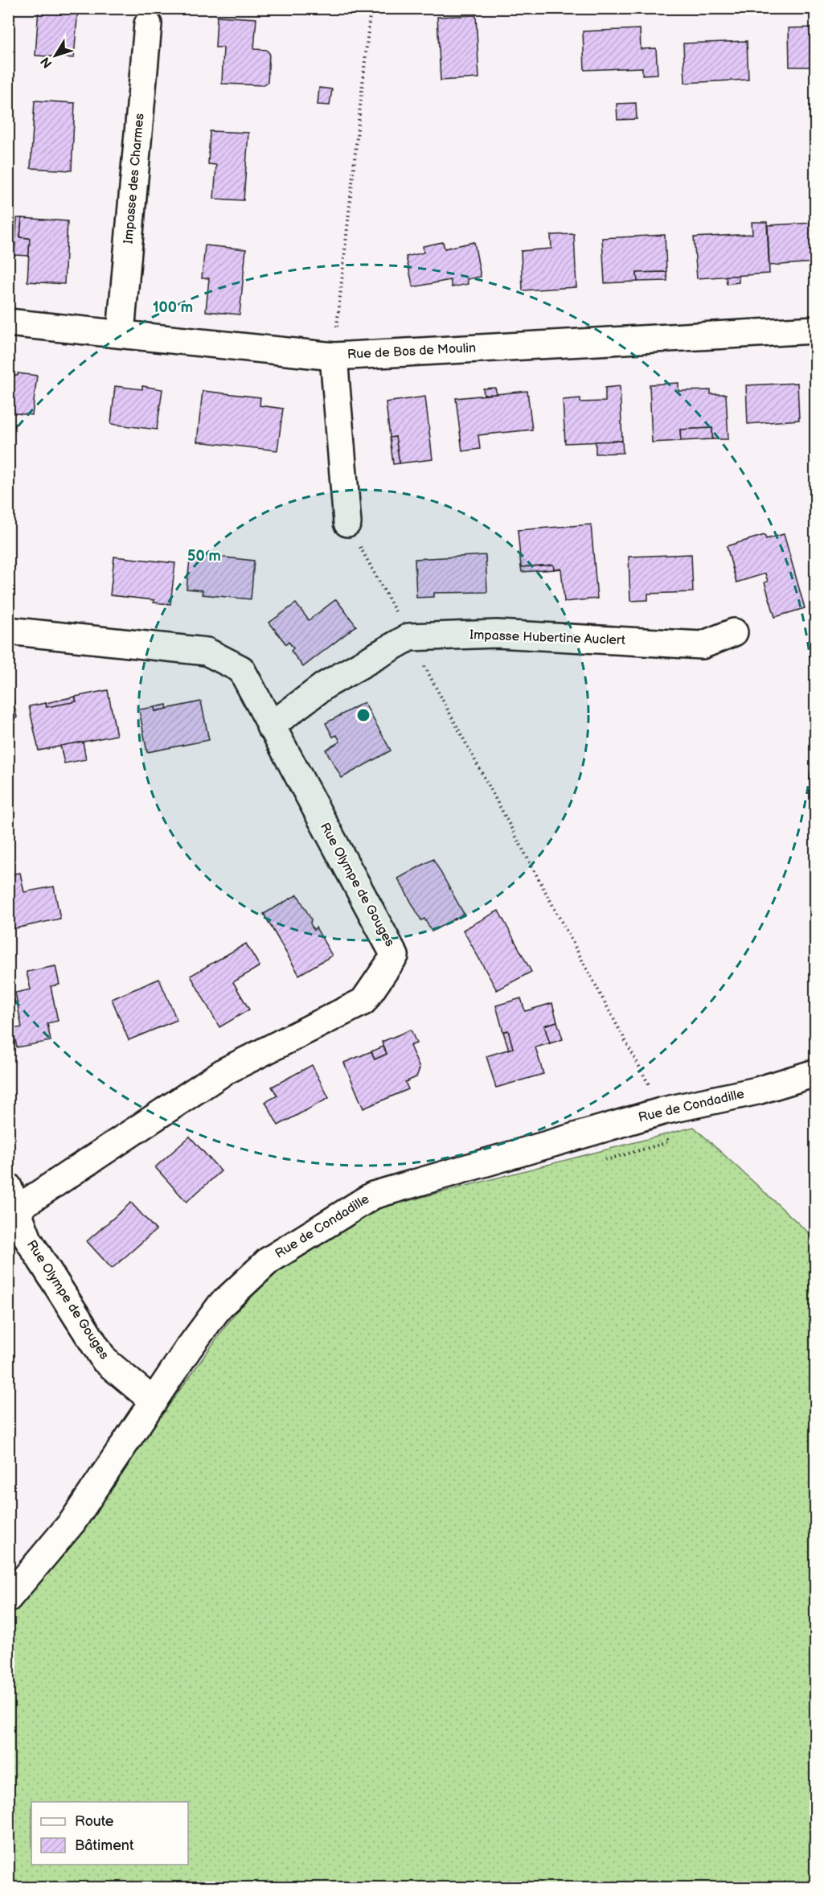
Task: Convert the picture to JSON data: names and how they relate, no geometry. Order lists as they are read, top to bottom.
{
  "streets": {
    "street": [
      "Impasse des Charmes",
      "Rue de Bos de Moulin",
      "Impasse Hubertine Auclert",
      "Rue Olympe de Gouges",
      "Rue de Condadille"
    ]
  },
  "crossings": [
    ["Impasse des Charmes", "Rue de Bos de Moulin"],
    ["Impasse Hubertine Auclert", "Rue Olympe de Gouges"],
    ["Rue Olympe de Gouges", "Rue de Condadille"]
  ],
  "legend": ["Route", "Bâtiment"],
  "north": "bottom left",
  "rings": ["100 m", "50 m"]
}
